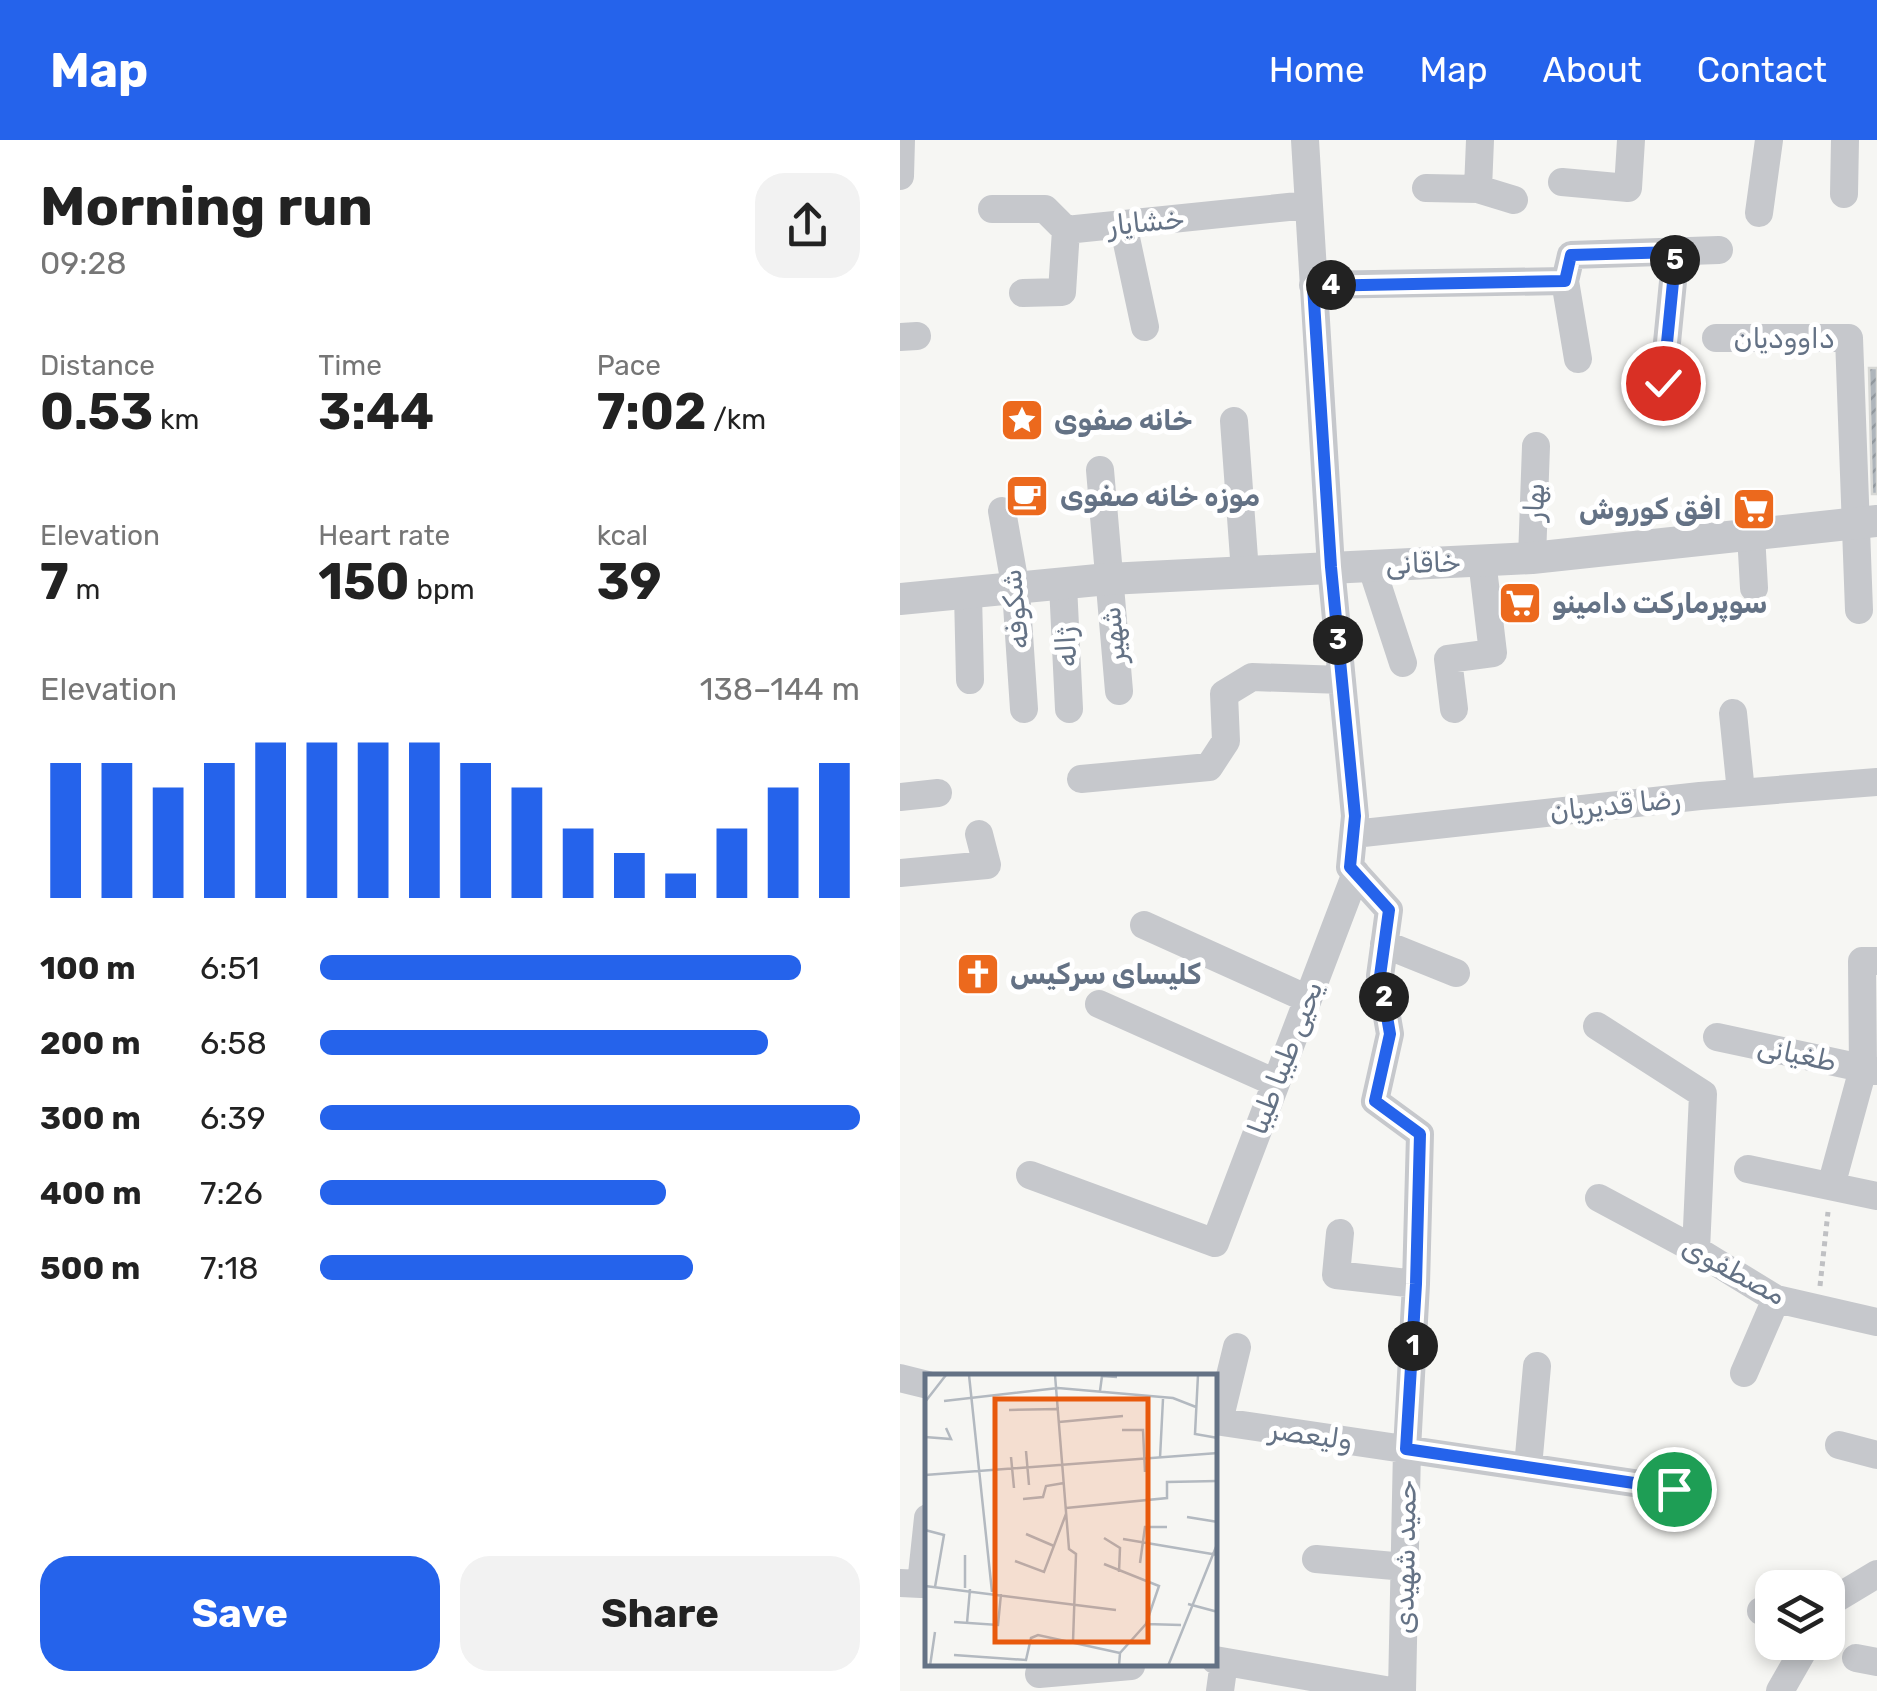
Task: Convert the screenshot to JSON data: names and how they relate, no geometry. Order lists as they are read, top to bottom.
{
  "streets": {
    "street": [
      "خشایار",
      "داوودیان",
      "بهار",
      "خاقانی",
      "شکوفه",
      "شهیر",
      "ژاله",
      "رضا قدیریان",
      "طغیانی",
      "یحیی طیبا طیبا",
      "مصطفوی",
      "ولیعصر",
      "حمید شهیدی"
    ]
  },
  "crossings": [
    ["داوودیان", "خاقانی"],
    ["بهار", "خاقانی"],
    ["خاقانی", "شکوفه"],
    ["خاقانی", "شهیر"],
    ["خاقانی", "ژاله"],
    ["یحیی طیبا طیبا", "حمید شهیدی"],
    ["ولیعصر", "حمید شهیدی"]
  ],
  "places": {
    "place": ["خانه صفوی"],
    "cafe": ["موزه خانه صفوی"],
    "supermarket": ["افق کوروش", "سوپرمارکت دامینو"],
    "church": ["کلیسای سرکیس"]
  },
  "page": {
    "header": "Map",
    "nav": [
      "Home",
      "Map",
      "About",
      "Contact"
    ],
    "heading": ["Morning run", "09:28"],
    "pins": [
      "5",
      "4",
      "3",
      "2",
      "1"
    ],
    "stats": [
      ["Distance", "0.53 km"],
      ["Time", "3:44"],
      ["Pace", "7:02 /km"],
      ["Elevation", "7 m"],
      ["Heart rate", "150 bpm"],
      ["kcal", "39"]
    ],
    "chart": ["Elevation", "138–144 m"],
    "list": [
      {
        "name": "100 m",
        "note": "6:51"
      },
      {
        "name": "200 m",
        "note": "6:58"
      },
      {
        "name": "300 m",
        "note": "6:39"
      },
      {
        "name": "400 m",
        "note": "7:26"
      },
      {
        "name": "500 m",
        "note": "7:18"
      }
    ],
    "buttons": ["Save", "Share"]
  }
}
